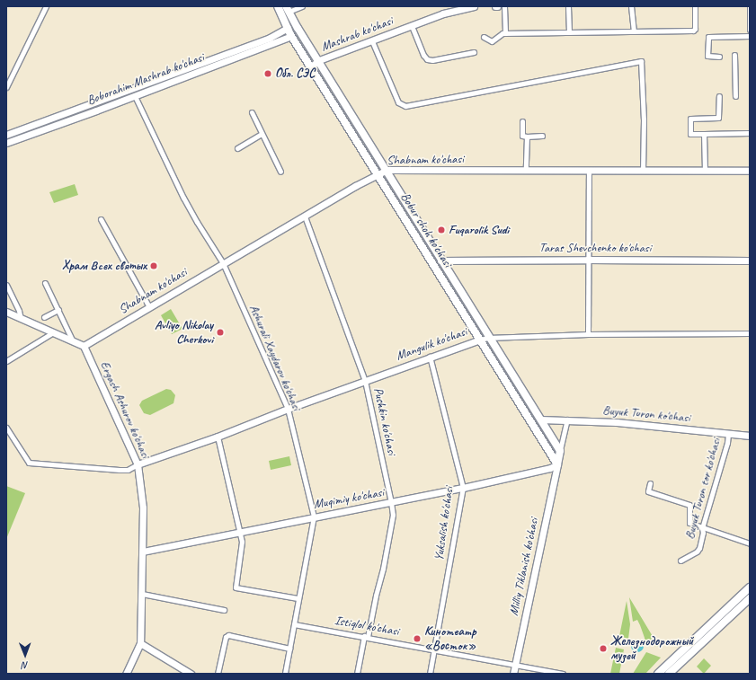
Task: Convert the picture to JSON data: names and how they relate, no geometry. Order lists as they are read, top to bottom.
{
  "streets": {
    "main road": ["Bobur shoh ko'chasi"],
    "street": [
      "Mashrab ko'chasi",
      "Boborahim Mashrab ko'chasi",
      "Shabnam ko'chasi",
      "Taras Shevchenko ko'chasi",
      "Mangulik ko'chasi",
      "Ashurali Xaydarov ko'chasi",
      "Ergash Ashurov ko'chasi",
      "Buyuk Turon ko'chasi",
      "Pushkin ko'chasi",
      "Buyuk Turon tor ko'chasi",
      "Muqimiy ko'chasi",
      "Yuksalish ko'chasi",
      "Milliy Tiklanish ko'chasi",
      "Istiqlol ko'chasi"
    ]
  },
  "crossings": [
    ["Mashrab ko'chasi", "Bobur shoh ko'chasi"],
    ["Boborahim Mashrab ko'chasi", "Bobur shoh ko'chasi"],
    ["Boborahim Mashrab ko'chasi", "Ashurali Xaydarov ko'chasi"],
    ["Shabnam ko'chasi", "Bobur shoh ko'chasi"],
    ["Shabnam ko'chasi", "Ashurali Xaydarov ko'chasi"],
    ["Shabnam ko'chasi", "Ergash Ashurov ko'chasi"],
    ["Shabnam ko'chasi", "Pushkin ko'chasi"],
    ["Bobur shoh ko'chasi", "Taras Shevchenko ko'chasi"],
    ["Bobur shoh ko'chasi", "Mangulik ko'chasi"],
    ["Bobur shoh ko'chasi", "Buyuk Turon ko'chasi"],
    ["Bobur shoh ko'chasi", "Muqimiy ko'chasi"],
    ["Bobur shoh ko'chasi", "Milliy Tiklanish ko'chasi"],
    ["Mangulik ko'chasi", "Ashurali Xaydarov ko'chasi"],
    ["Mangulik ko'chasi", "Ergash Ashurov ko'chasi"],
    ["Mangulik ko'chasi", "Pushkin ko'chasi"],
    ["Mangulik ko'chasi", "Yuksalish ko'chasi"],
    ["Ashurali Xaydarov ko'chasi", "Muqimiy ko'chasi"],
    ["Ashurali Xaydarov ko'chasi", "Istiqlol ko'chasi"],
    ["Ergash Ashurov ko'chasi", "Muqimiy ko'chasi"],
    ["Buyuk Turon ko'chasi", "Buyuk Turon tor ko'chasi"],
    ["Pushkin ko'chasi", "Muqimiy ko'chasi"],
    ["Pushkin ko'chasi", "Istiqlol ko'chasi"],
    ["Muqimiy ko'chasi", "Yuksalish ko'chasi"],
    ["Muqimiy ko'chasi", "Milliy Tiklanish ko'chasi"],
    ["Yuksalish ko'chasi", "Istiqlol ko'chasi"],
    ["Milliy Tiklanish ko'chasi", "Istiqlol ko'chasi"]
  ],
  "places": [
    "Обл. СЭС",
    "Fuqarolik Sudi",
    "Храм Всех святых",
    "Avliyo Nikolay Cherkovi",
    "Кинотеатр «Восток»",
    "Железнодорожный музей"
  ],
  "north": "bottom"
}
